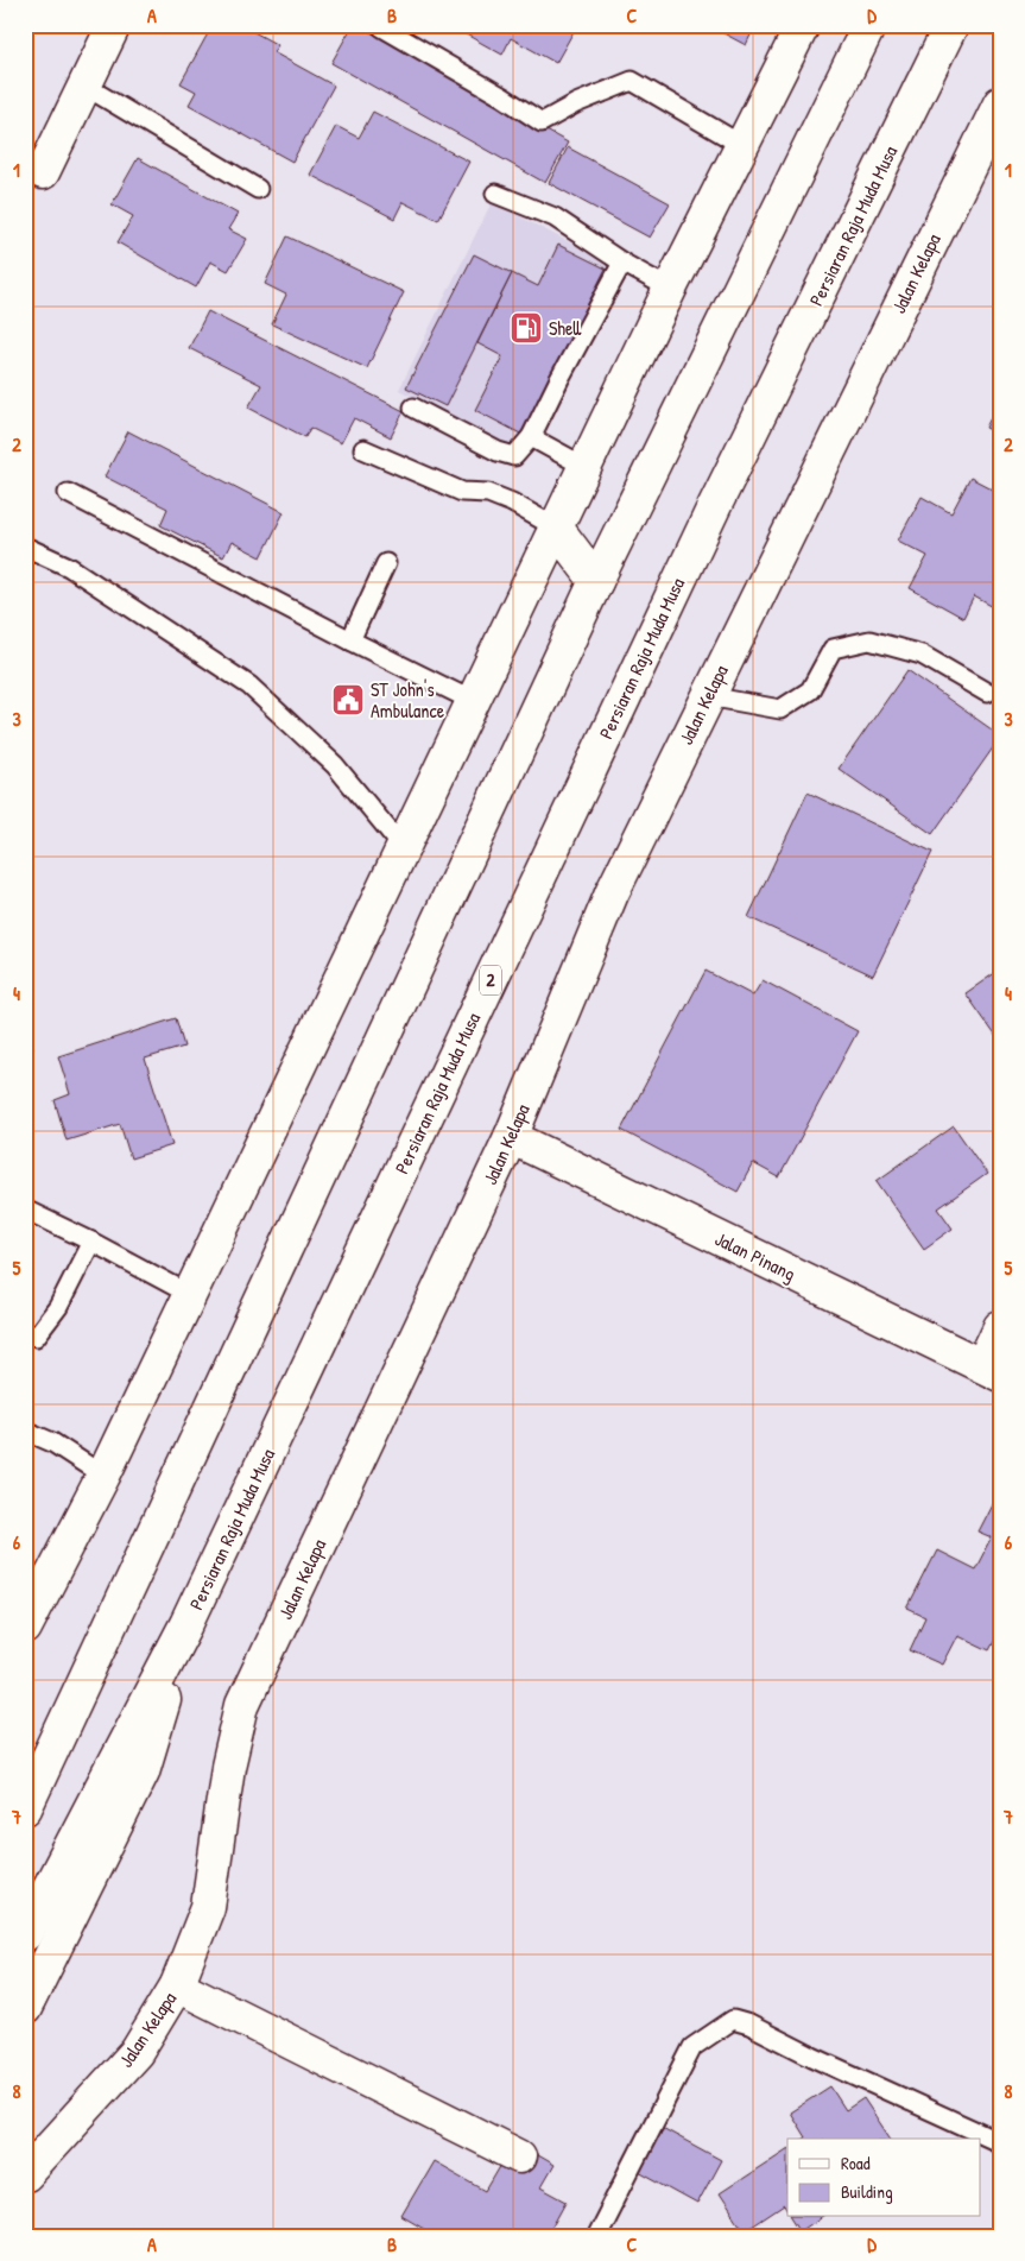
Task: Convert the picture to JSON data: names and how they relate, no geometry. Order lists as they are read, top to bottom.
{
  "streets": {
    "main road": [
      "Persiaran Raja Muda Musa",
      "Jalan Kelapa",
      "2",
      "Jalan Pinang"
    ]
  },
  "crossings": [
    ["Jalan Kelapa", "Jalan Pinang"]
  ],
  "places": {
    "fuel station": ["Shell"],
    "public building": ["ST John's Ambulance"]
  },
  "legend": ["Road", "Building"],
  "grid": {
    "columns": [
      "A",
      "B",
      "C",
      "D"
    ],
    "rows": [
      "1",
      "2",
      "3",
      "4",
      "5",
      "6",
      "7",
      "8"
    ]
  }
}
